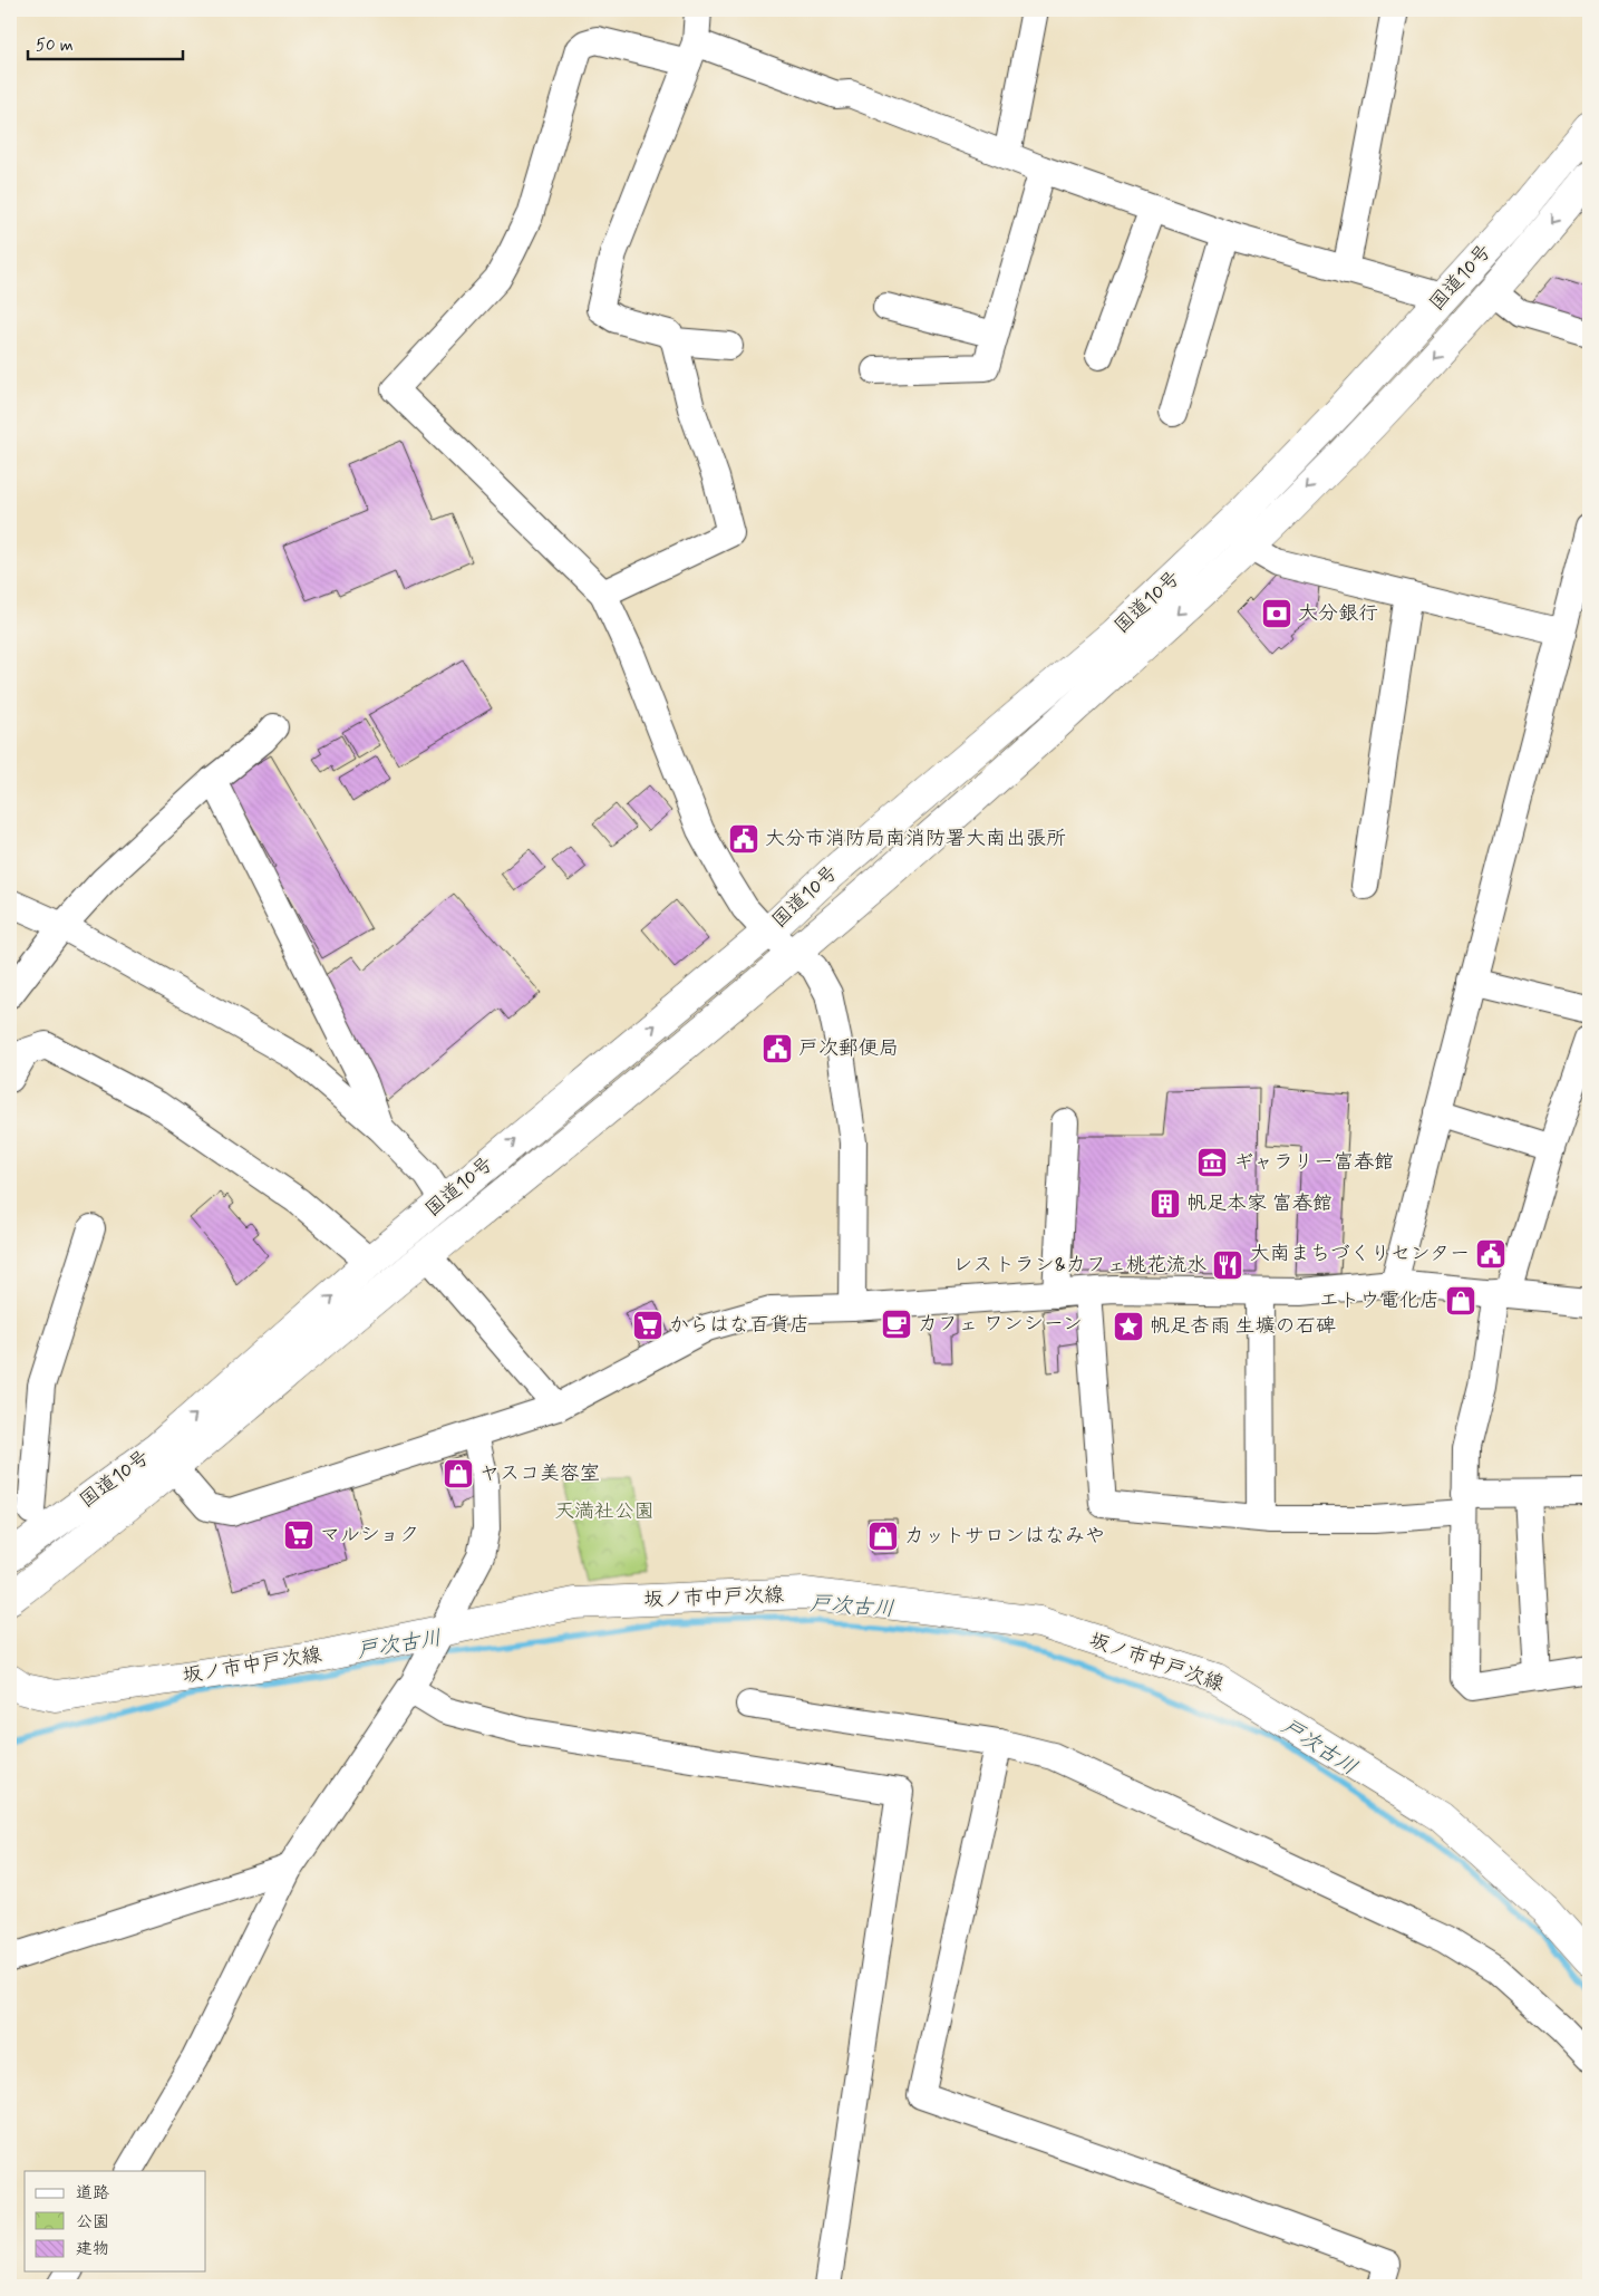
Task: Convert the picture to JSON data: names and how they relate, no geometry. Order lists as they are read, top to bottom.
{
  "streets": {
    "main road": ["国道10号", "坂ノ市中戸次線"]
  },
  "water": ["戸次古川"],
  "parks": ["天満社公園"],
  "places": {
    "bank": ["大分銀行"],
    "public building": ["大分市消防局南消防署大南出張所", "戸次郵便局", "大南まちづくりセンター"],
    "museum": ["ギャラリー富春館"],
    "building": ["帆足本家 富春館"],
    "restaurant": ["レストラン&カフェ桃花流水"],
    "shop": ["エトウ電化店", "ヤスコ美容室", "カットサロンはなみや"],
    "cafe": ["カフェ ワンシーン"],
    "supermarket": ["からはな百貨店", "マルショク"],
    "place": ["帆足杏雨 生壙の石碑"]
  },
  "legend": ["道路", "公園", "建物"],
  "scale_bar": "50 m"
}
